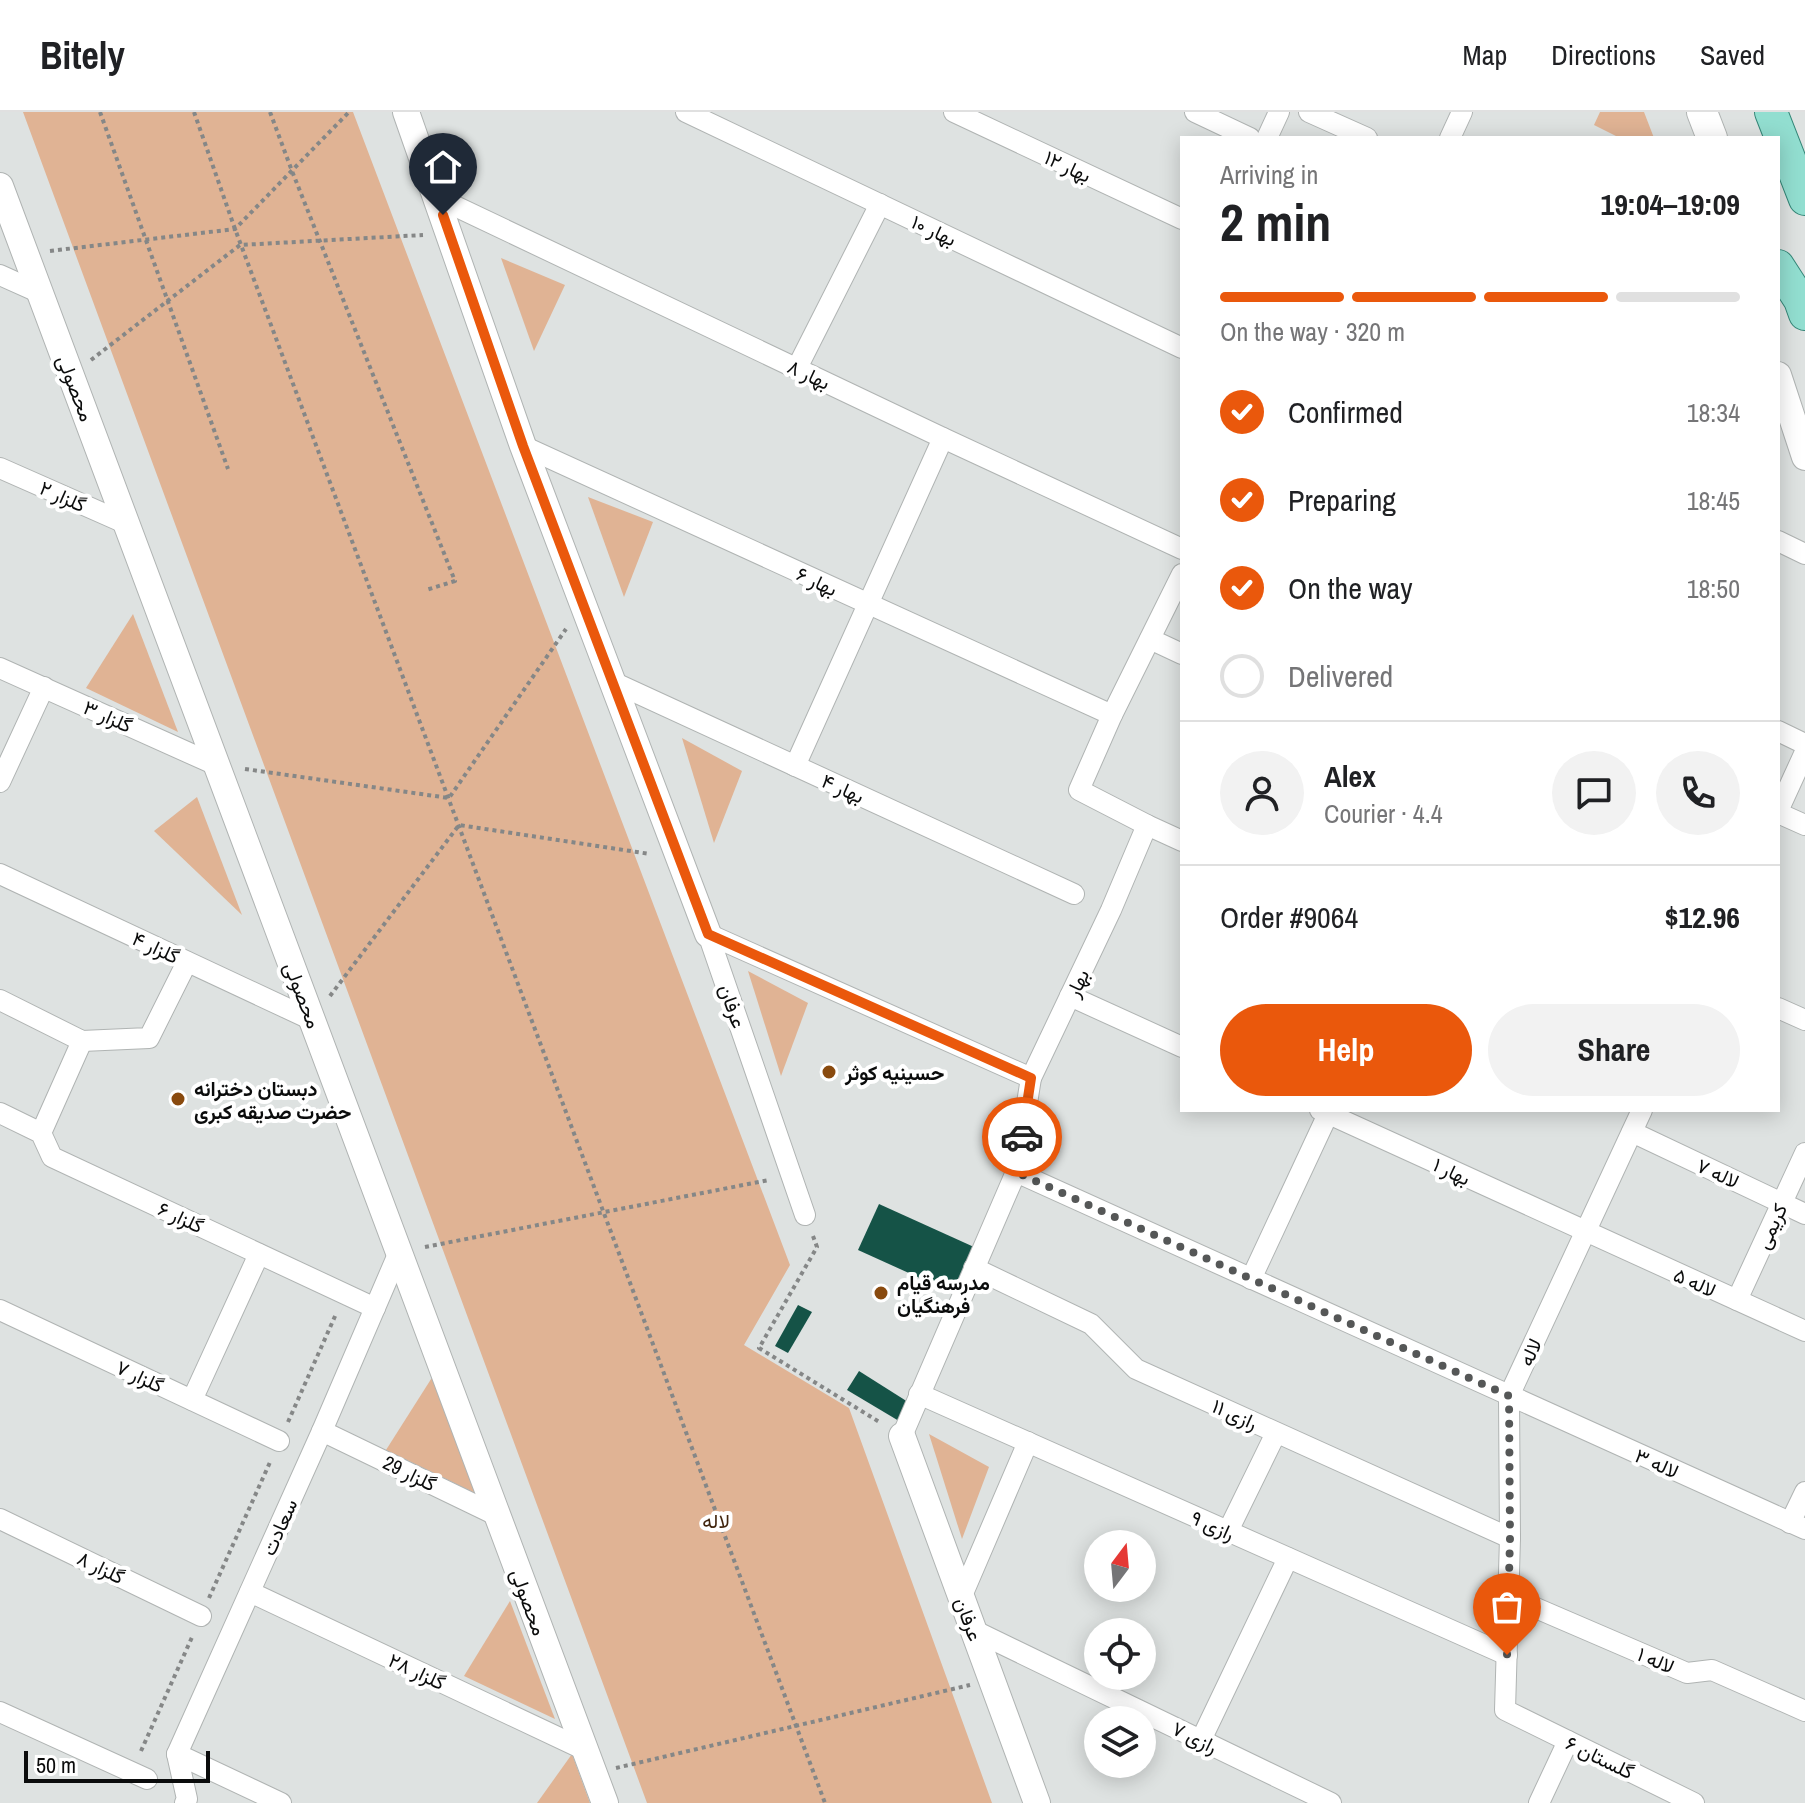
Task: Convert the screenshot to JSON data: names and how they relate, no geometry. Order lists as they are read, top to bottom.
{
  "streets": {
    "street": [
      "بهار ۱۲",
      "بهار ۱۰",
      "بهار ۸",
      "محصولی",
      "گلزار ۲",
      "بهار ۶",
      "گلزار ۳",
      "بهار ۴",
      "گلزار ۴",
      "بهار",
      "عرفان",
      "بهار ۱",
      "لاله ۷",
      "گلزار ۶",
      "کریمی",
      "لاله ۵",
      "لاله",
      "گلزار ۷",
      "رازی ۱۱",
      "لاله ۳",
      "گلزار 29",
      "رازی ۹",
      "سعادت",
      "گلزار ۸",
      "لاله ۱",
      "گلزار ۲۸",
      "رازی ۷",
      "گلستان ۶"
    ]
  },
  "crossings": [
    ["محصولی", "گلزار ۲"],
    ["محصولی", "گلزار ۳"],
    ["محصولی", "گلزار ۴"],
    ["محصولی", "گلزار 29"],
    ["محصولی", "سعادت"],
    ["محصولی", "گلزار ۲۸"],
    ["بهار", "عرفان"],
    ["بهار", "رازی ۱۱"],
    ["بهار", "لاله ۳"],
    ["بهار", "رازی ۹"],
    ["عرفان", "رازی ۷"],
    ["بهار ۱", "لاله ۵"],
    ["بهار ۱", "لاله"],
    ["لاله ۷", "کریمی"],
    ["لاله ۷", "لاله"],
    ["گلزار ۶", "سعادت"],
    ["کریمی", "لاله ۵"],
    ["لاله ۵", "لاله"],
    ["لاله", "رازی ۱۱"],
    ["لاله", "لاله ۳"],
    ["لاله", "رازی ۹"],
    ["لاله", "لاله ۱"],
    ["لاله", "گلستان ۶"],
    ["گلزار 29", "سعادت"],
    ["سعادت", "گلزار ۲۸"]
  ],
  "parks": ["لاله"],
  "places": ["حسینیه کوثر", "دبستان دخترانه حضرت صدیقه کبری", "مدرسه قیام فرهنگیان"],
  "scale_bar": "50 m",
  "north": "top",
  "page": {
    "header": "Bitely",
    "nav": ["Map", "Directions", "Saved"],
    "heading": ["2 min", "Arriving in", "19:04–19:09"],
    "panel": [
      "Alex",
      "Courier · 4.4",
      "Order #9064",
      "$12.96"
    ],
    "bar": "On the way · 320 m",
    "list": [
      ["Confirmed", "18:34"],
      ["Preparing", "18:45"],
      ["On the way", "18:50"],
      "Delivered"
    ],
    "buttons": ["Help", "Share"],
    "scale": "50 m"
  }
}
